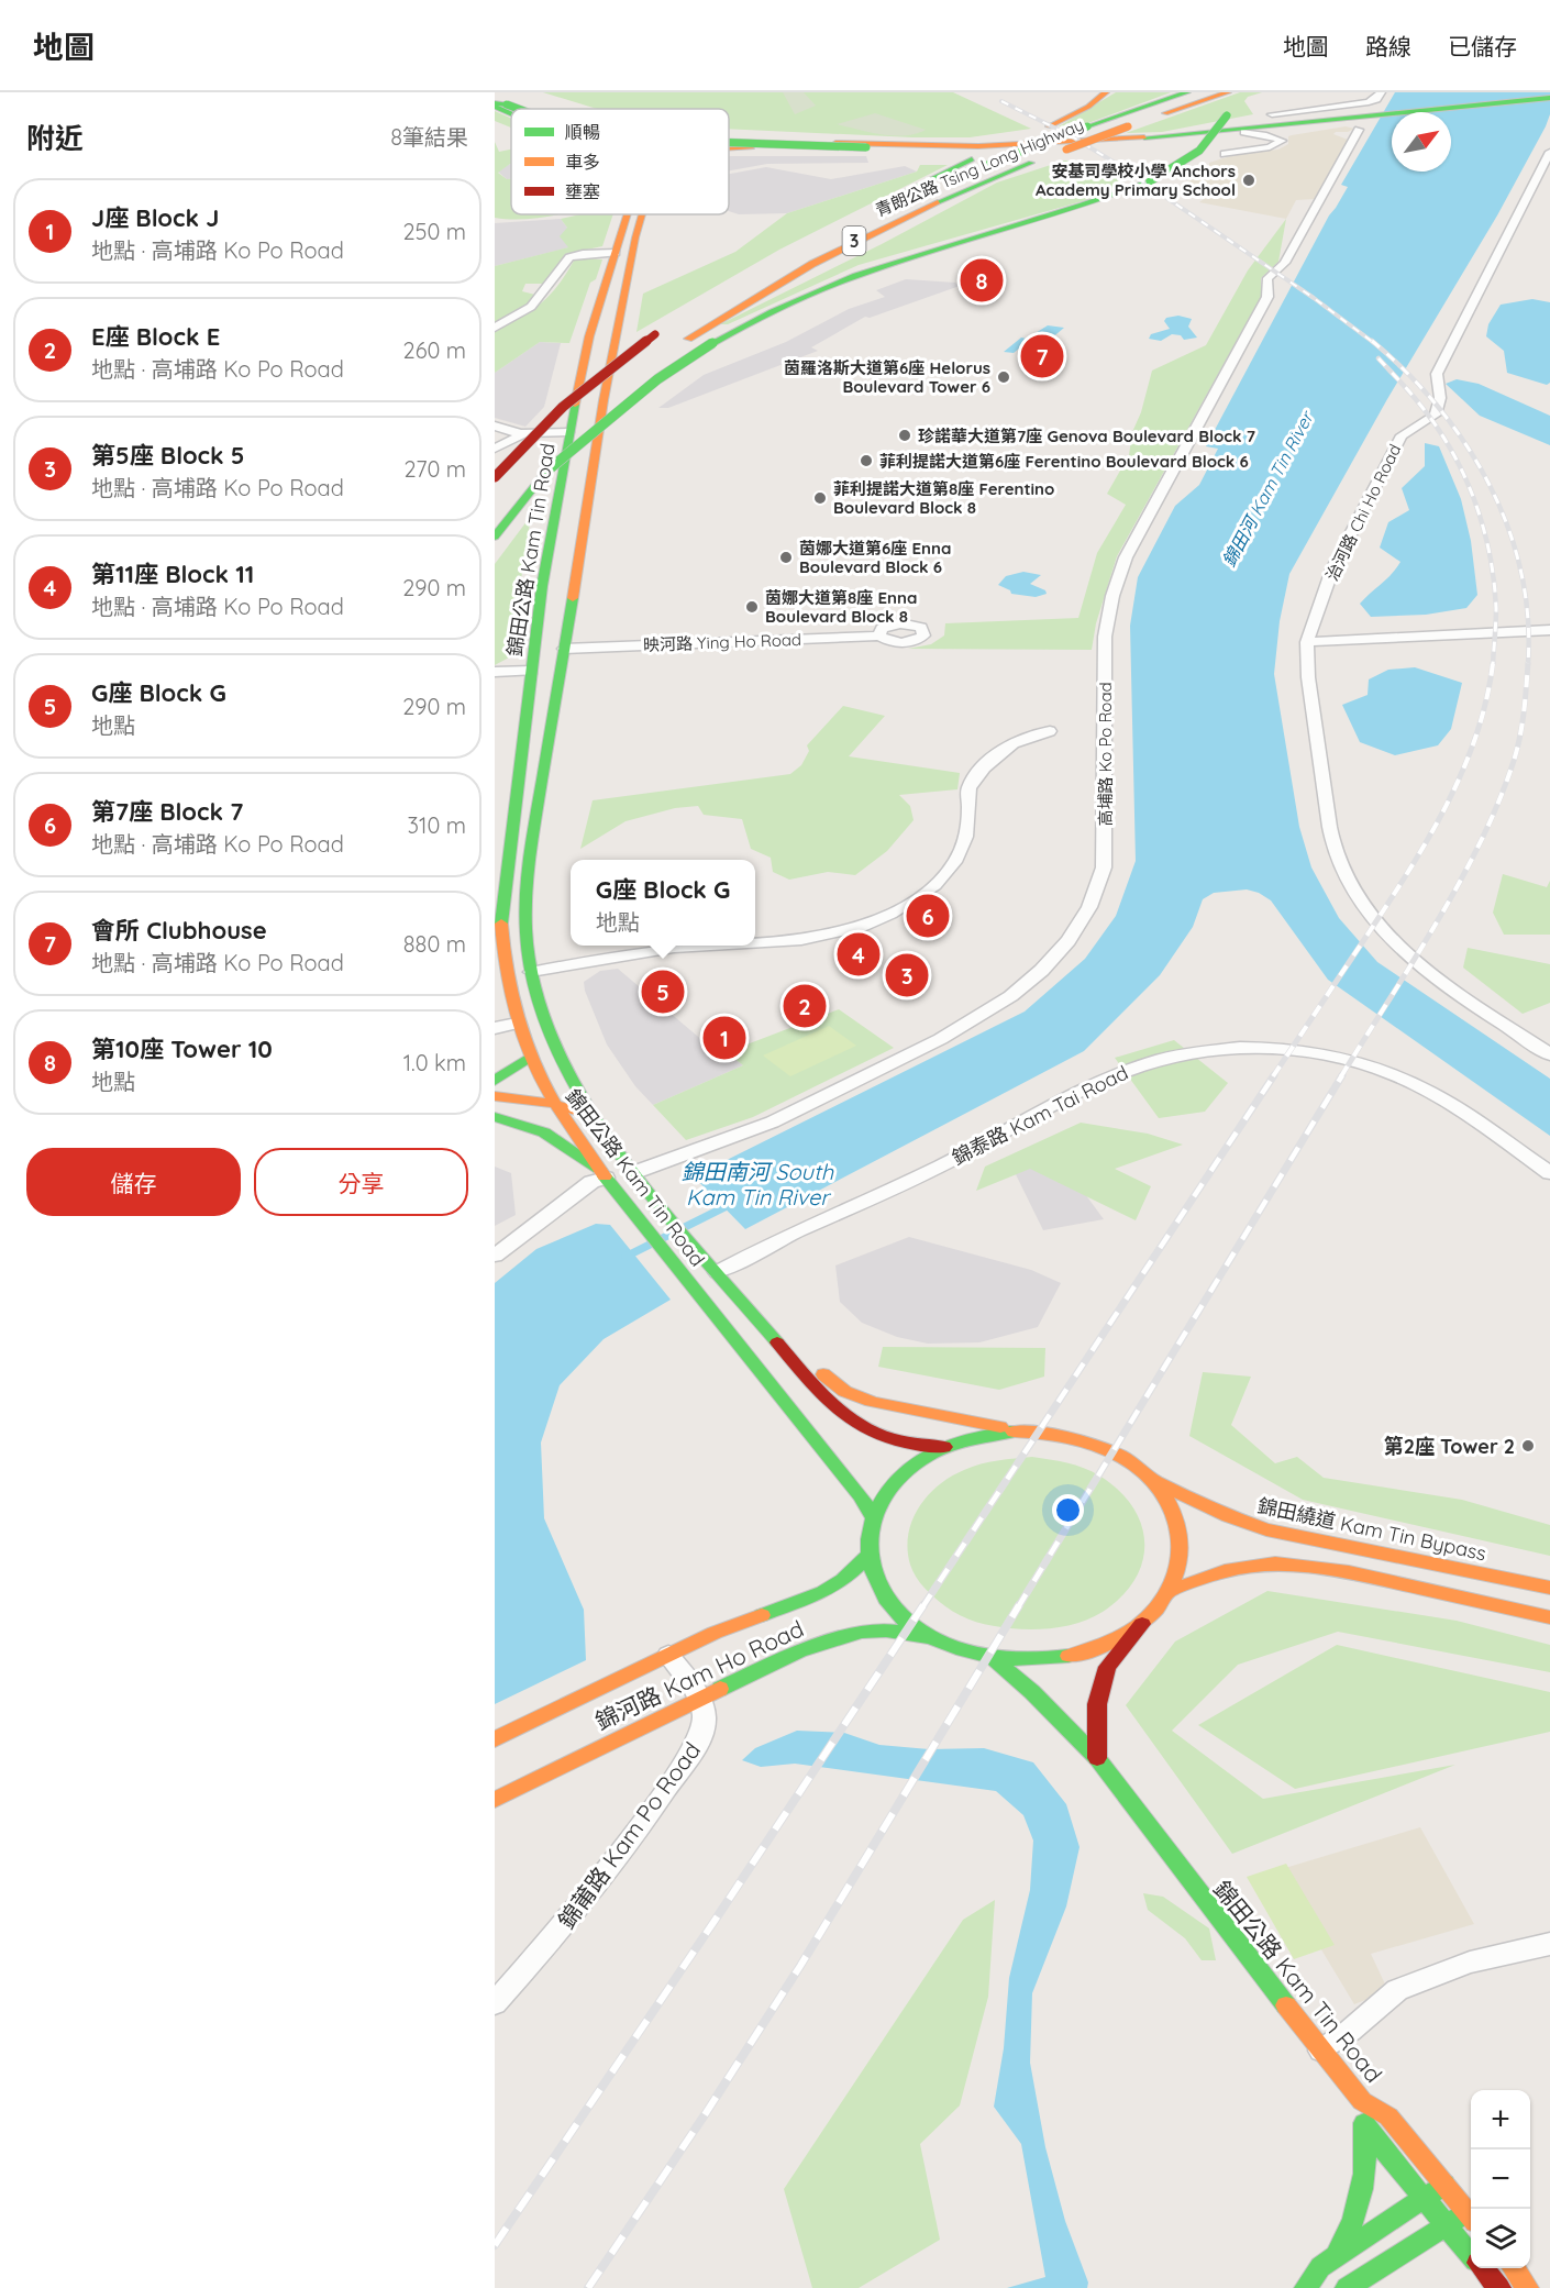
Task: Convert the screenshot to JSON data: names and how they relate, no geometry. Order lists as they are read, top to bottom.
{
  "streets": {
    "main road": [
      "青朗公路 Tsing Long Highway",
      "3",
      "錦田公路 Kam Tin Road",
      "錦田繞道 Kam Tin Bypass",
      "錦河路 Kam Ho Road"
    ],
    "street": [
      "治河路 Chi Ho Road",
      "映河路 Ying Ho Road",
      "高埔路 Ko Po Road",
      "錦泰路 Kam Tai Road",
      "錦莆路 Kam Po Road"
    ]
  },
  "crossings": [
    ["錦田公路 Kam Tin Road", "映河路 Ying Ho Road"],
    ["錦田公路 Kam Tin Road", "高埔路 Ko Po Road"],
    ["錦田公路 Kam Tin Road", "錦泰路 Kam Tai Road"],
    ["錦田公路 Kam Tin Road", "錦田繞道 Kam Tin Bypass"],
    ["錦田公路 Kam Tin Road", "錦河路 Kam Ho Road"],
    ["錦河路 Kam Ho Road", "錦莆路 Kam Po Road"]
  ],
  "water": ["錦田河 Kam Tin River", "錦田南河 South Kam Tin River"],
  "places": [
    "安基司學校小學 Anchors Academy Primary School",
    "茵羅洛斯大道第6座 Helorus Boulevard Tower 6",
    "珍諾華大道第7座 Genova Boulevard Block 7",
    "菲利提諾大道第6座 Ferentino Boulevard Block 6",
    "菲利提諾大道第8座 Ferentino Boulevard Block 8",
    "茵娜大道第6座 Enna Boulevard Block 6",
    "茵娜大道第8座 Enna Boulevard Block 8",
    "第2座 Tower 2"
  ],
  "legend": ["順暢", "車多", "壅塞"],
  "north": "top right",
  "page": {
    "header": "地圖",
    "nav": ["地圖", "路線", "已儲存"],
    "heading": ["附近", "8筆結果"],
    "list": [
      {
        "mark": "1",
        "name": "J座 Block J",
        "note": "地點 · 高埔路 Ko Po Road",
        "value": "250 m"
      },
      {
        "mark": "2",
        "name": "E座 Block E",
        "note": "地點 · 高埔路 Ko Po Road",
        "value": "260 m"
      },
      {
        "mark": "3",
        "name": "第5座 Block 5",
        "note": "地點 · 高埔路 Ko Po Road",
        "value": "270 m"
      },
      {
        "mark": "4",
        "name": "第11座 Block 11",
        "note": "地點 · 高埔路 Ko Po Road",
        "value": "290 m"
      },
      {
        "mark": "5",
        "name": "G座 Block G",
        "note": "地點",
        "value": "290 m"
      },
      {
        "mark": "6",
        "name": "第7座 Block 7",
        "note": "地點 · 高埔路 Ko Po Road",
        "value": "310 m"
      },
      {
        "mark": "7",
        "name": "會所 Clubhouse",
        "note": "地點 · 高埔路 Ko Po Road",
        "value": "880 m"
      },
      {
        "mark": "8",
        "name": "第10座 Tower 10",
        "note": "地點",
        "value": "1.0 km"
      }
    ],
    "pins": [
      "8",
      "7",
      "6",
      "4",
      "3",
      "5",
      "2",
      "1"
    ],
    "popup": ["G座 Block G", "地點"],
    "buttons": ["儲存", "分享"],
    "map_buttons": ["+", "−"]
  }
}
